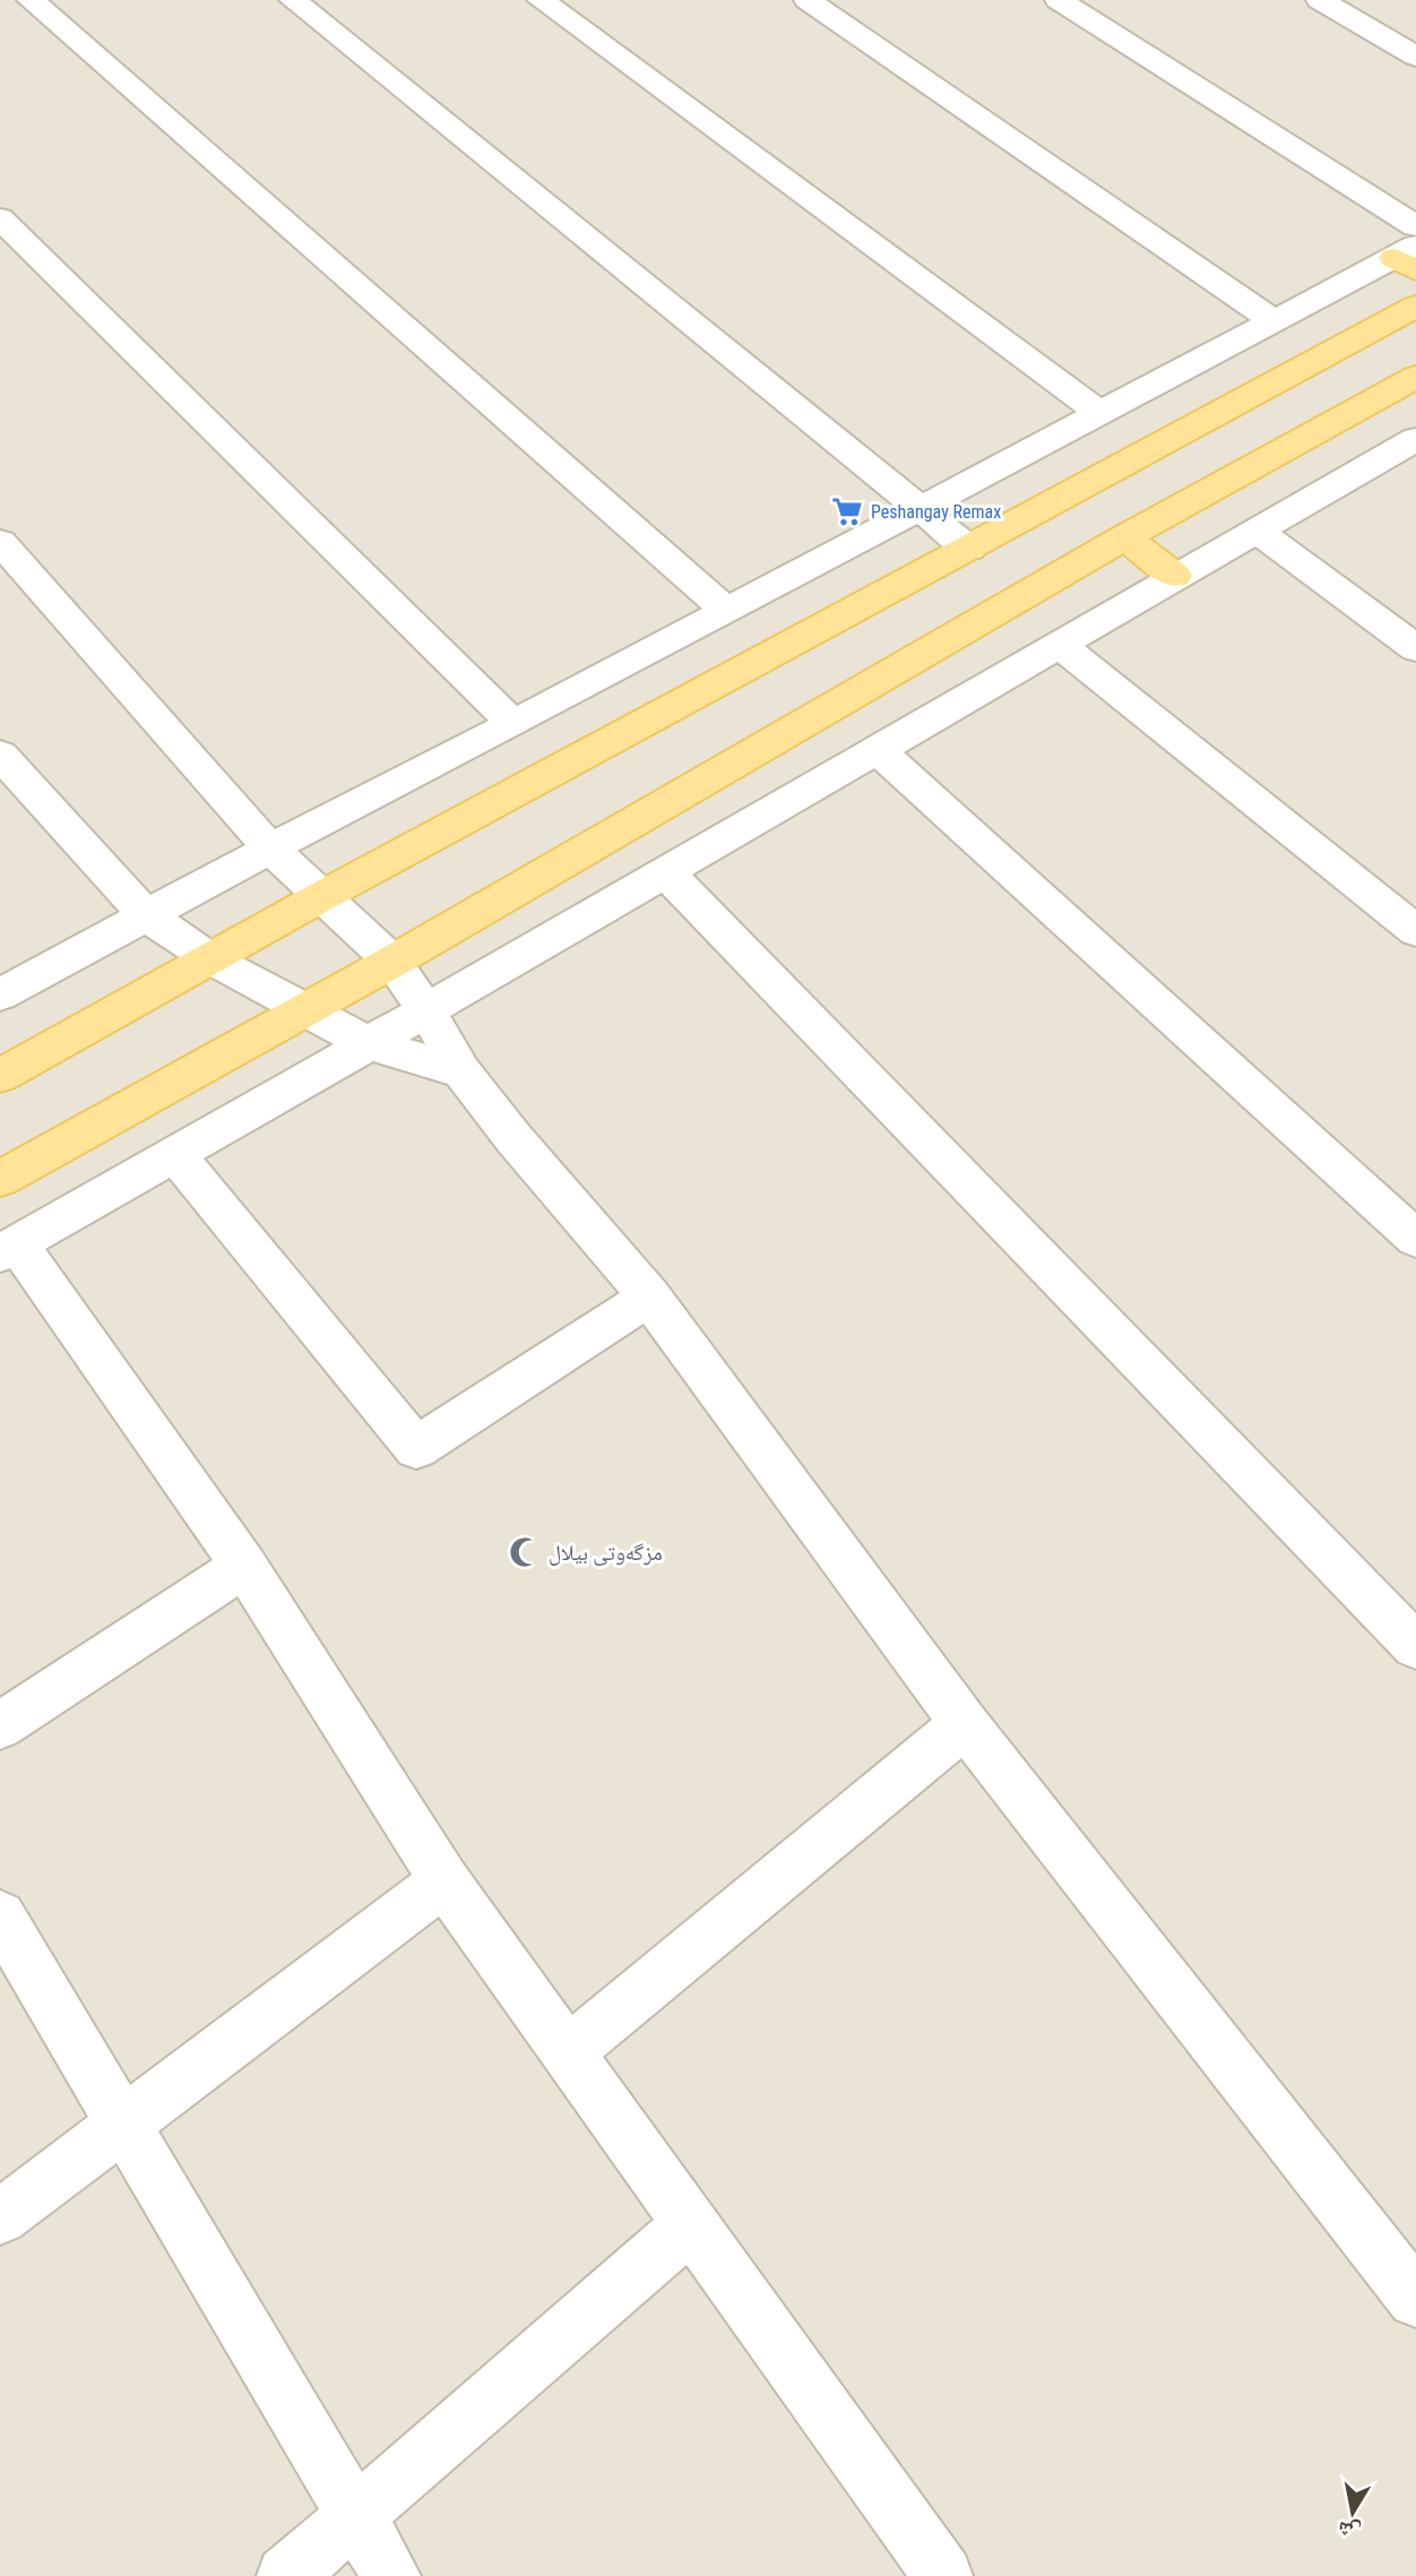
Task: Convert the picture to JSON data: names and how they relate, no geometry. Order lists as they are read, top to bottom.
{
  "places": {
    "supermarket": ["Peshangay Remax"],
    "mosque": ["مزگەوتی بیلال"]
  },
  "north": "bottom"
}
